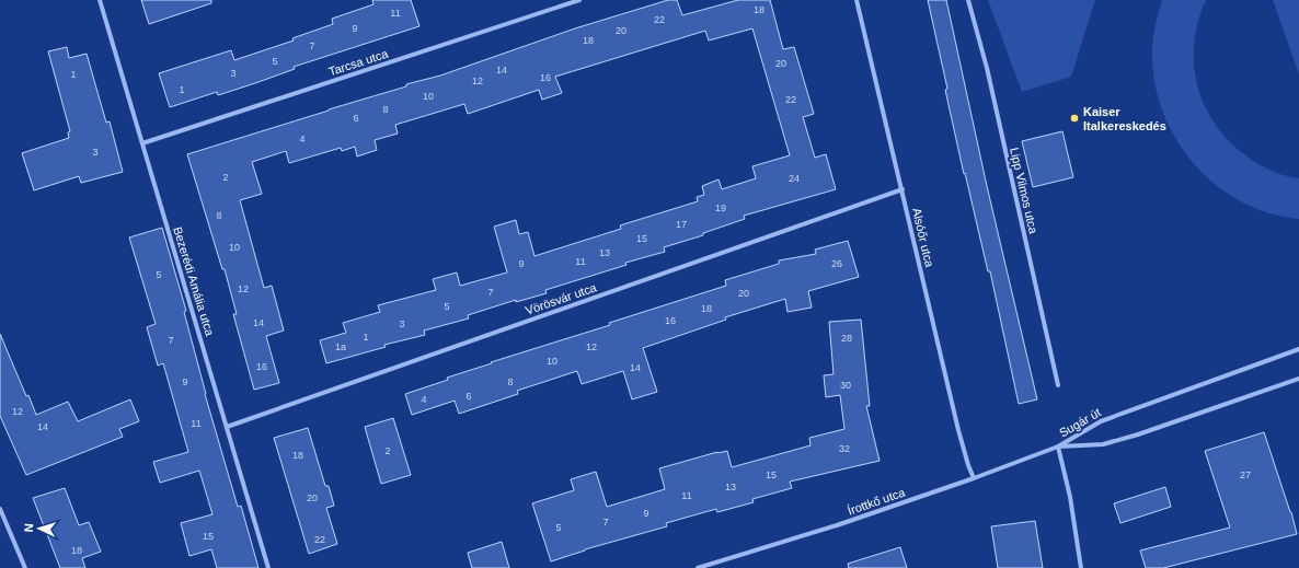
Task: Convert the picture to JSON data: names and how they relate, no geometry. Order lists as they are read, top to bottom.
{
  "streets": {
    "street": [
      "Tarcsa utca",
      "Lipp Vilmos utca",
      "Alsóőr utca",
      "Bezerédi Amália utca",
      "Vörösvár utca",
      "Sugár út",
      "Írottkő utca"
    ]
  },
  "crossings": [
    ["Tarcsa utca", "Bezerédi Amália utca"],
    ["Alsóőr utca", "Vörösvár utca"],
    ["Alsóőr utca", "Írottkő utca"],
    ["Bezerédi Amália utca", "Vörösvár utca"],
    ["Sugár út", "Írottkő utca"]
  ],
  "places": ["Kaiser Italkereskedés"],
  "house_numbers": [
    "18",
    "11",
    "22",
    "9",
    "20",
    "18",
    "7",
    "5",
    "20",
    "14",
    "3",
    "1",
    "16",
    "12",
    "1",
    "10",
    "22",
    "8",
    "6",
    "4",
    "3",
    "2",
    "24",
    "19",
    "8",
    "17",
    "15",
    "10",
    "13",
    "11",
    "9",
    "26",
    "5",
    "12",
    "7",
    "20",
    "5",
    "18",
    "16",
    "14",
    "3",
    "1",
    "28",
    "7",
    "1a",
    "12",
    "10",
    "16",
    "14",
    "9",
    "8",
    "30",
    "6",
    "4",
    "12",
    "11",
    "14",
    "32",
    "2",
    "18",
    "15",
    "27",
    "13",
    "11",
    "20",
    "9",
    "7",
    "5",
    "15",
    "22",
    "18"
  ],
  "north": "left"
}
